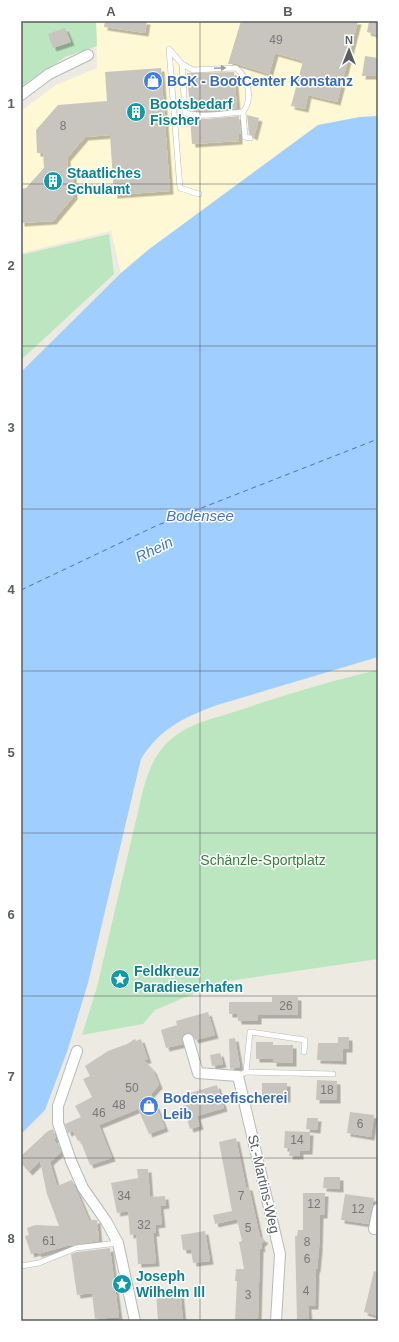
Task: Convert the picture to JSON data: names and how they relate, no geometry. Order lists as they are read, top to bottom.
{
  "streets": {
    "street": ["St.-Martins-Weg"]
  },
  "water": ["Bodensee", "Rhein"],
  "parks": ["Schänzle-Sportplatz"],
  "places": {
    "shop": ["BCK - BootCenter Konstanz", "Bodenseefischerei Leib"],
    "building": ["Bootsbedarf Fischer", "Staatliches Schulamt"],
    "place": ["Feldkreuz Paradieserhafen", "Joseph Wilhelm Ill"]
  },
  "house_numbers": [
    "49",
    "8",
    "26",
    "50",
    "18",
    "48",
    "46",
    "6",
    "14",
    "34",
    "7",
    "12",
    "12",
    "32",
    "5",
    "61",
    "8",
    "6",
    "4",
    "3"
  ],
  "north": "top",
  "grid": {
    "columns": ["A", "B"],
    "rows": [
      "1",
      "2",
      "3",
      "4",
      "5",
      "6",
      "7",
      "8"
    ]
  }
}
